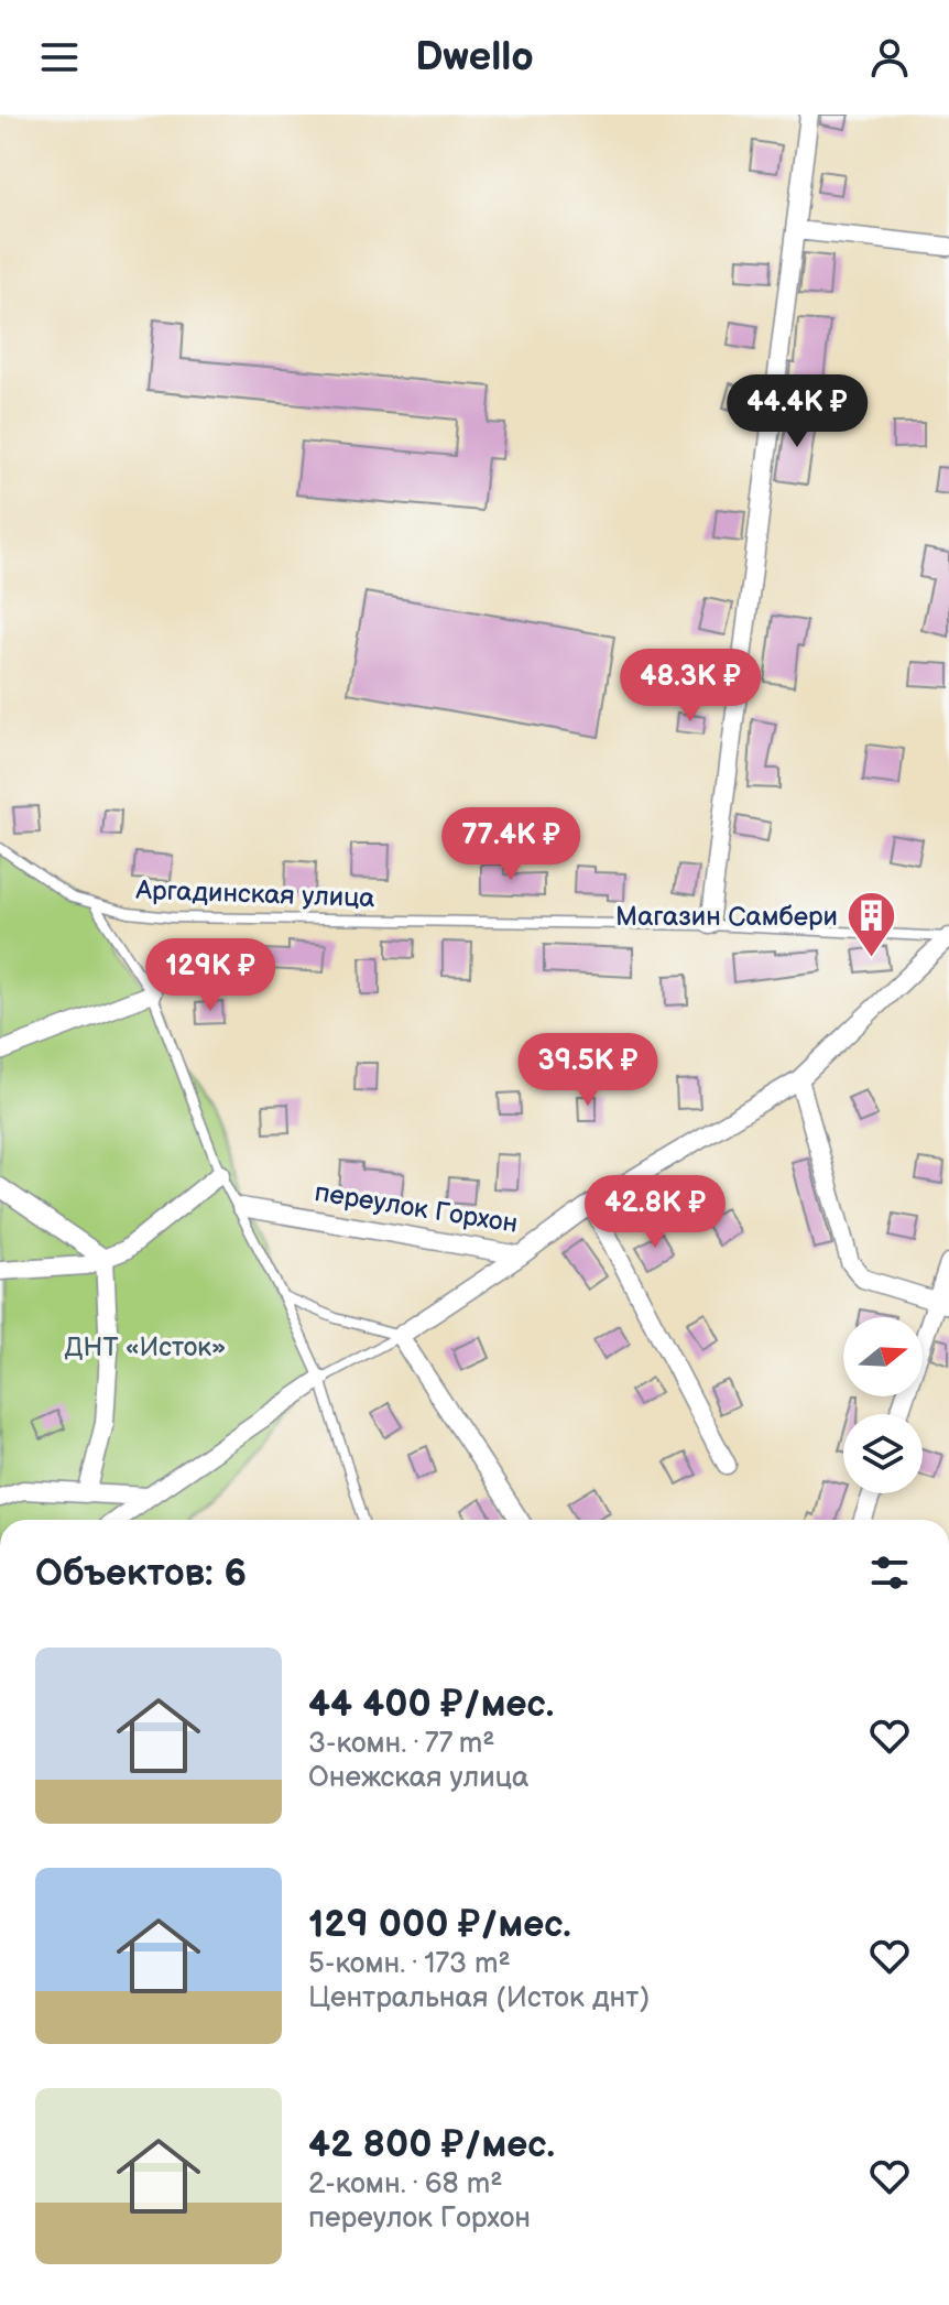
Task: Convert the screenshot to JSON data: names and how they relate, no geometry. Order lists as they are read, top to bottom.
{
  "streets": {
    "street": ["переулок Горхон"],
    "lane": ["Аргадинская улица"]
  },
  "crossings": [
    ["Аргадинская улица", "переулок Горхон"]
  ],
  "parks": ["ДНТ «Исток»"],
  "places": {
    "building": ["Магазин Самбери"]
  },
  "north": "right",
  "page": {
    "header": "Dwello",
    "price": [
      "44.4K ₽",
      "48.3K ₽",
      "77.4K ₽",
      "129K ₽",
      "39.5K ₽",
      "42.8K ₽"
    ],
    "heading": "Объектов: 6",
    "list": [
      {
        "name": "44 400 ₽/мес.",
        "note": "3-комн. · 77 m² · Онежская улица"
      },
      {
        "name": "129 000 ₽/мес.",
        "note": "5-комн. · 173 m² · Центральная (Исток днт)"
      },
      {
        "name": "42 800 ₽/мес.",
        "note": "2-комн. · 68 m² · переулок Горхон"
      }
    ]
  }
}
